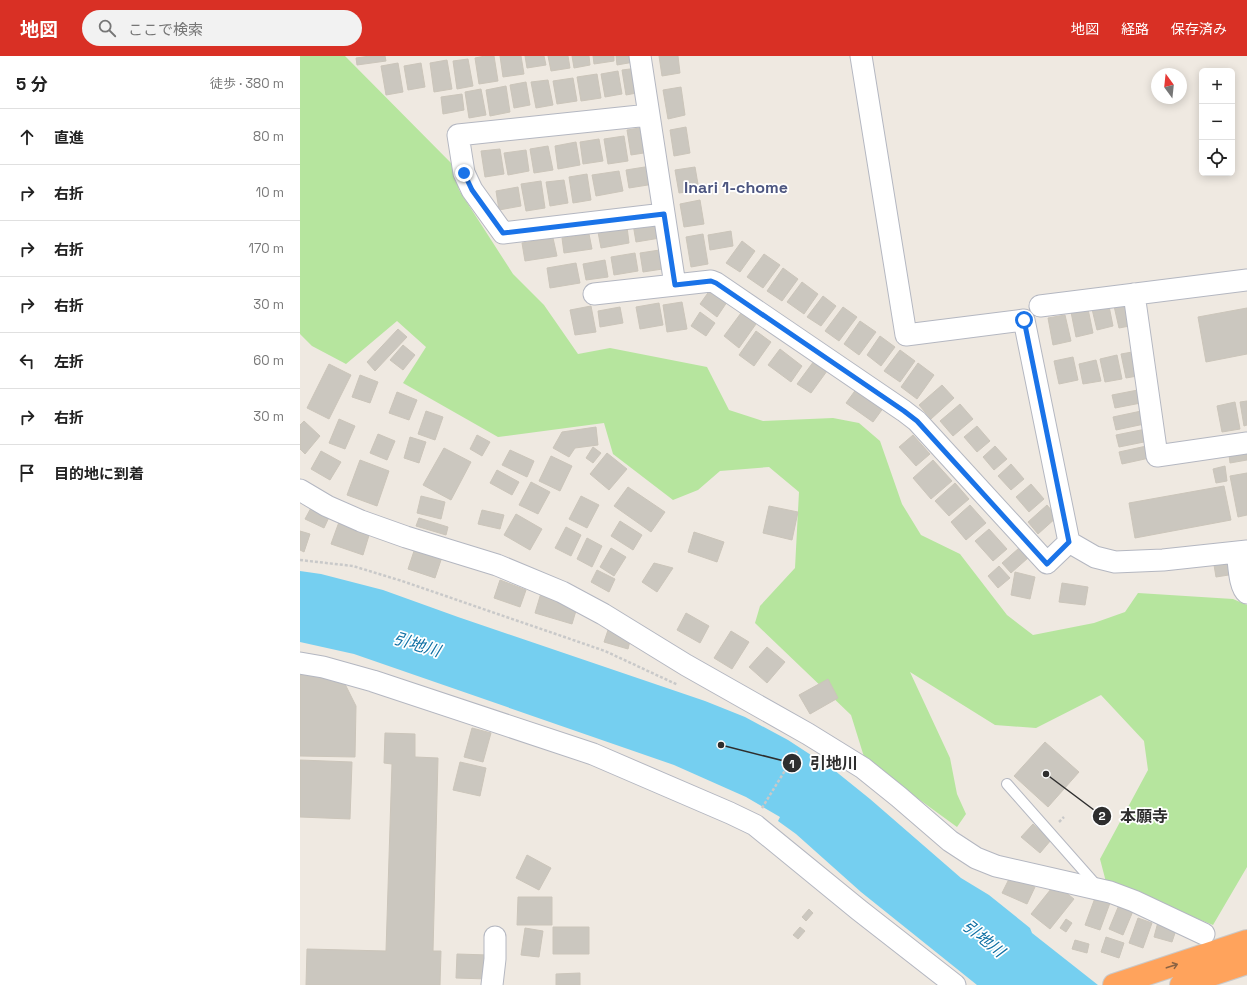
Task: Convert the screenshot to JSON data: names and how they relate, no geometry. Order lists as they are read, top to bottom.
{
  "districts": ["Inari 1-chome"],
  "water": ["引地川"],
  "places": ["引地川", "本願寺"],
  "north": "top",
  "page": {
    "header": "地図",
    "search": "ここで検索",
    "nav": ["地図", "経路", "保存済み"],
    "heading": ["5 分", "徒歩 · 380 m"],
    "map_buttons": ["+", "−"],
    "list": [
      ["直進", "80 m"],
      ["右折", "10 m"],
      ["右折", "170 m"],
      ["右折", "30 m"],
      ["左折", "60 m"],
      ["右折", "30 m"],
      "目的地に到着"
    ]
  }
}
